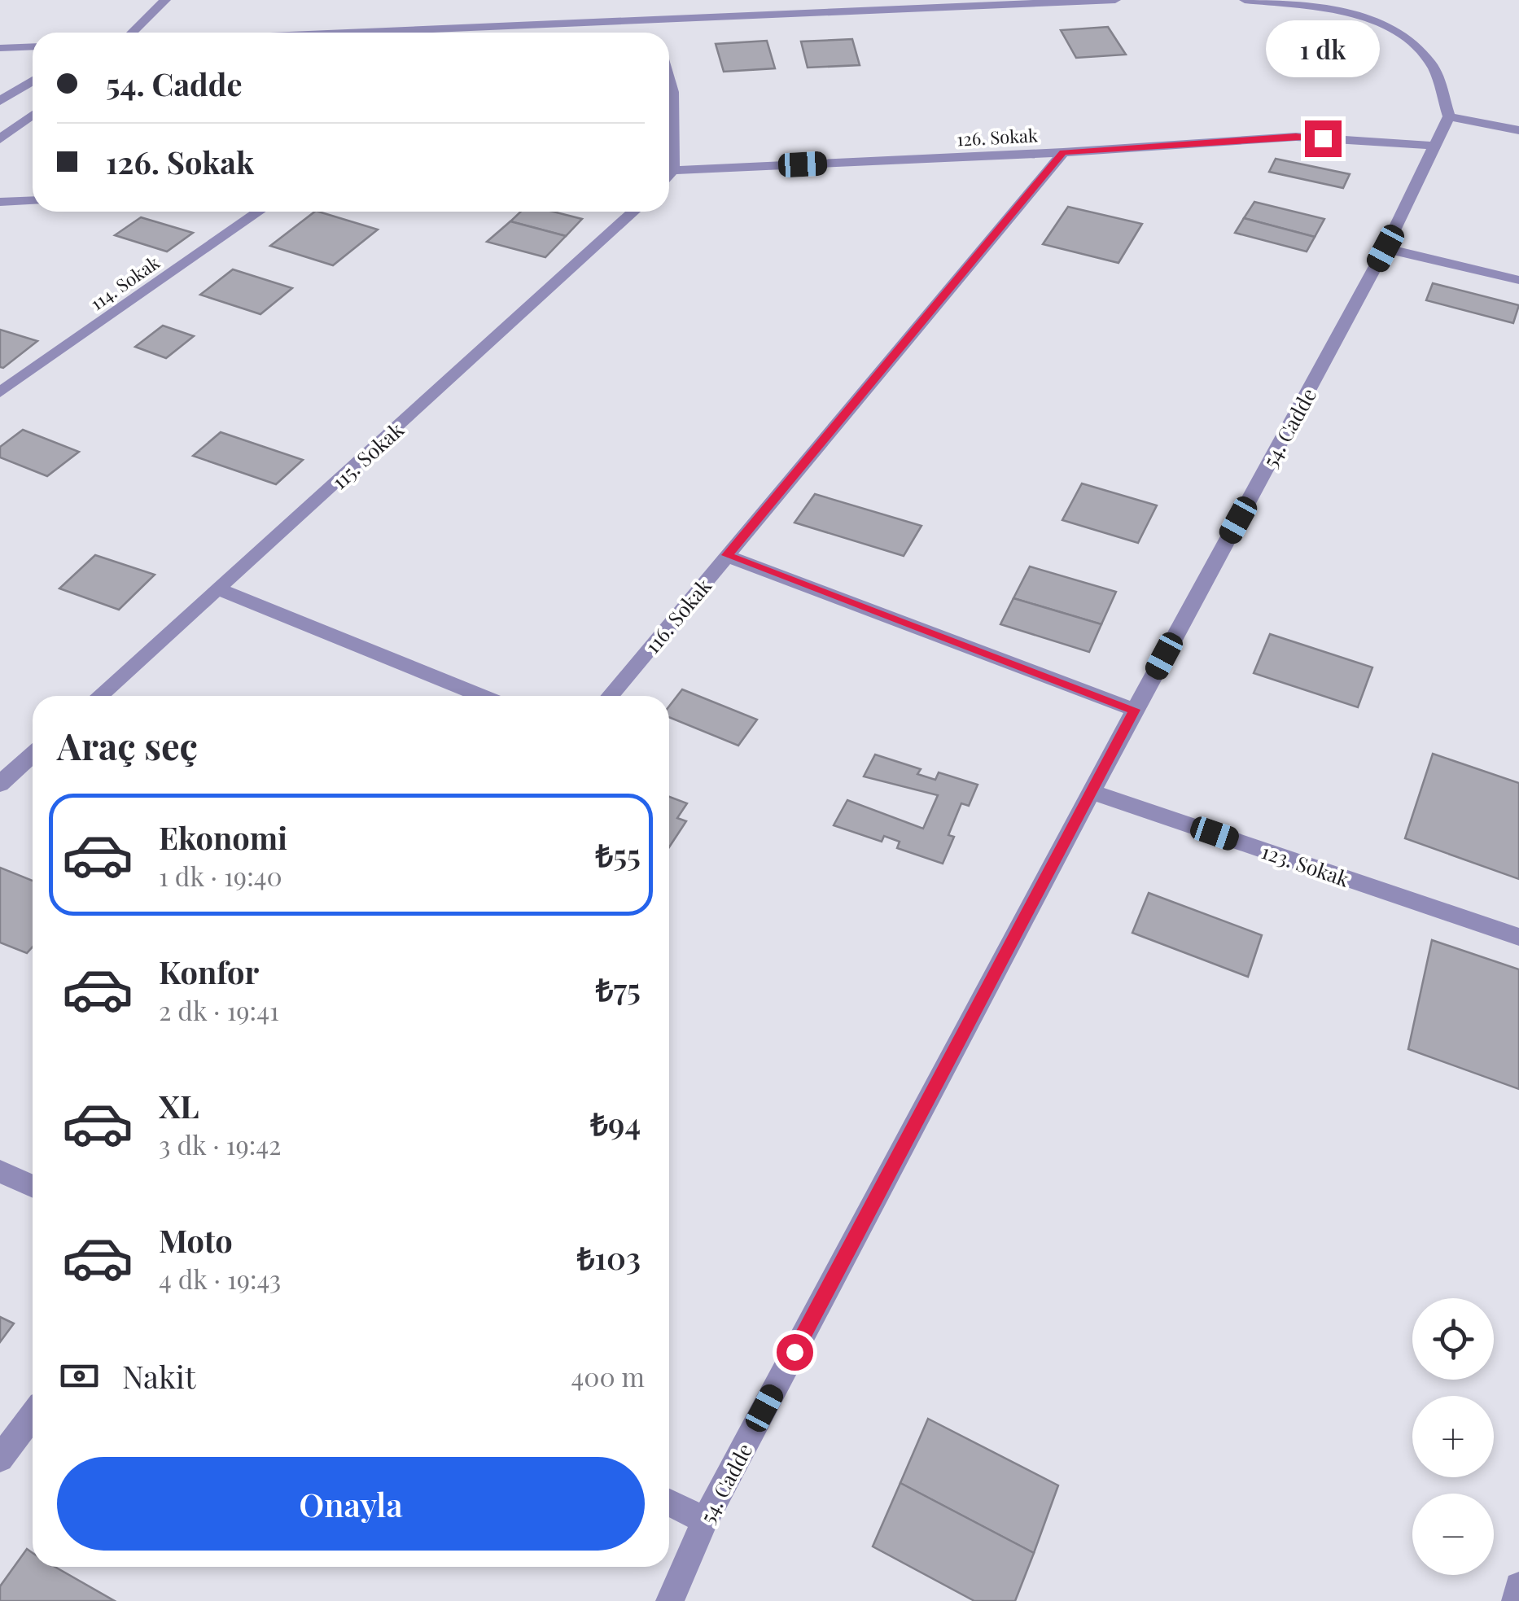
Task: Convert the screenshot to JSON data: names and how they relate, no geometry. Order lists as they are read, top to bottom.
{
  "streets": {
    "street": [
      "126. Sokak",
      "114. Sokak",
      "54. Cadde",
      "115. Sokak",
      "116. Sokak",
      "123. Sokak"
    ]
  },
  "crossings": [
    ["126. Sokak", "54. Cadde"],
    ["126. Sokak", "116. Sokak"],
    ["54. Cadde", "123. Sokak"]
  ],
  "page": {
    "bubble": "1 dk",
    "banner": ["54. Cadde", "126. Sokak"],
    "heading": "Araç seç",
    "list": [
      {
        "name": "Ekonomi",
        "note": "1 dk · 19:40",
        "value": "₺55"
      },
      {
        "name": "Konfor",
        "note": "2 dk · 19:41",
        "value": "₺75"
      },
      {
        "name": "XL",
        "note": "3 dk · 19:42",
        "value": "₺94"
      },
      {
        "name": "Moto",
        "note": "4 dk · 19:43",
        "value": "₺103"
      }
    ],
    "map_buttons": ["+", "−"],
    "pay": ["Nakit", "400 m"],
    "buttons": "Onayla"
  }
}
